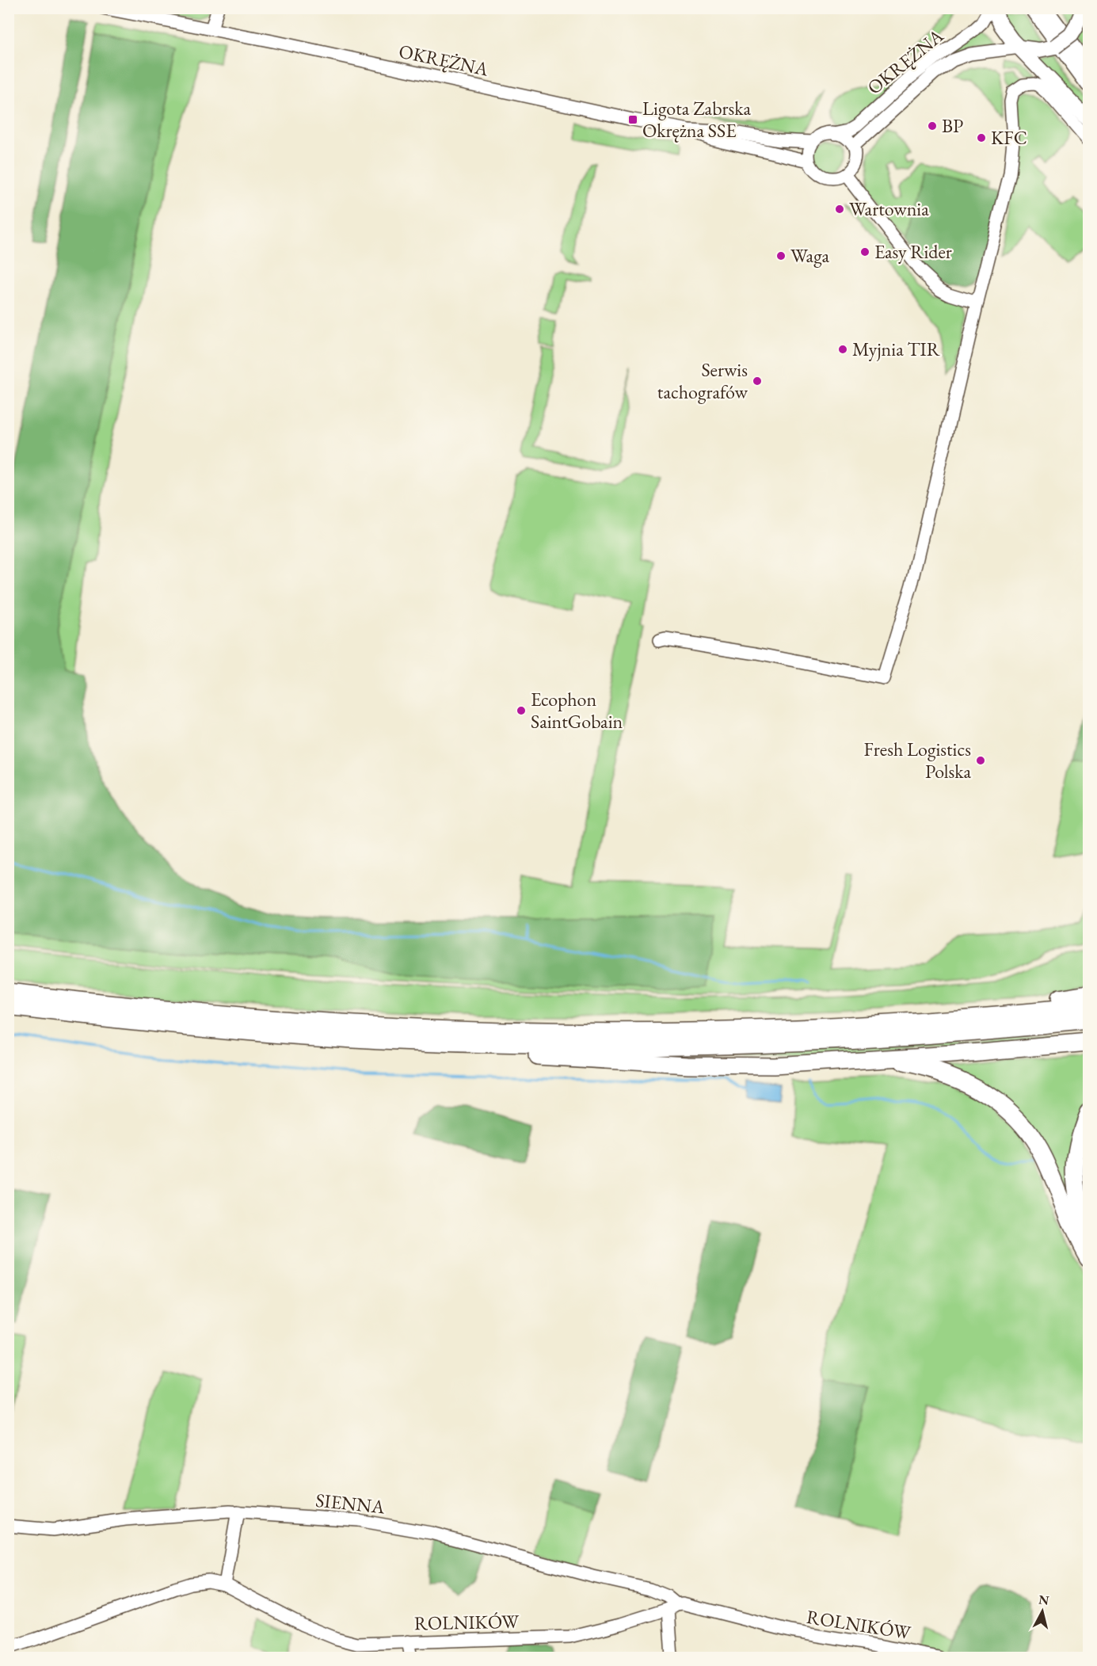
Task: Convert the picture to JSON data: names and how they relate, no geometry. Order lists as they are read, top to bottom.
{
  "streets": {
    "street": ["OKRĘŻNA", "SIENNA", "ROLNIKÓW"]
  },
  "crossings": [
    ["SIENNA", "ROLNIKÓW"]
  ],
  "places": {
    "transit": ["Ligota Zabrska Okrężna SSE"],
    "other": [
      "BP",
      "KFC",
      "Wartownia",
      "Easy Rider",
      "Waga",
      "Myjnia TIR",
      "Serwis tachografów",
      "Ecophon SaintGobain",
      "Fresh Logistics Polska"
    ]
  },
  "north": "top"
}
